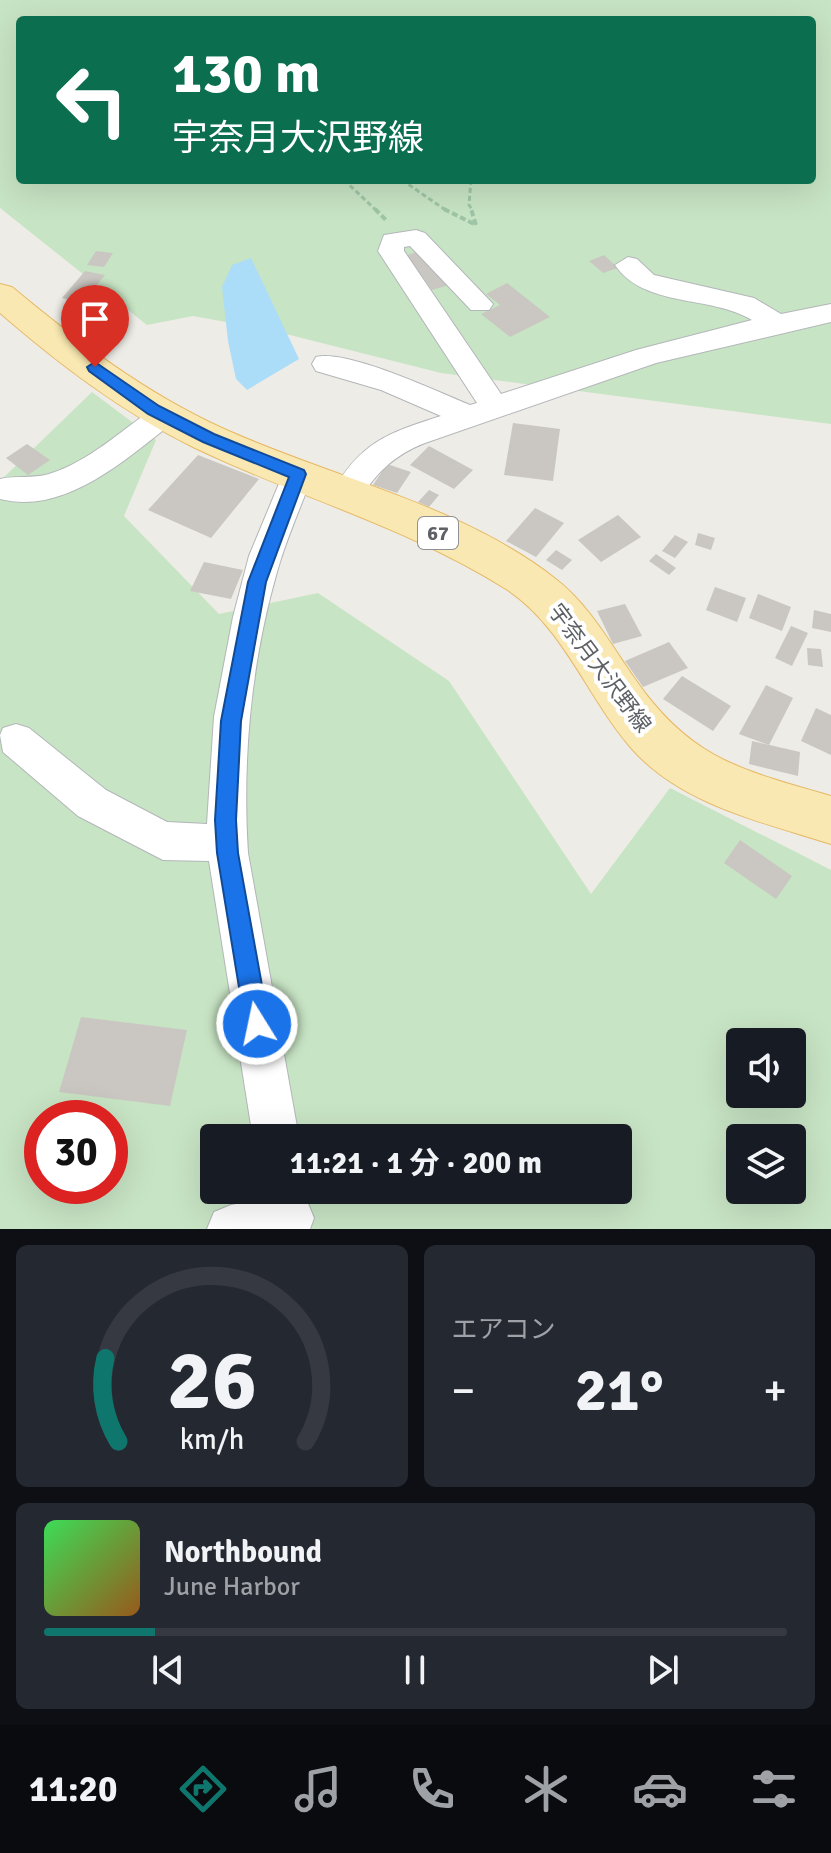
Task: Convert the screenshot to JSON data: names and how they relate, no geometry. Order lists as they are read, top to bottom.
{
  "streets": {
    "main road": ["67", "宇奈月大沢野線"]
  },
  "page": {
    "turn": ["130 m", "宇奈月大沢野線"],
    "limit": "30",
    "trip": "11:21 · 1 分 · 200 m",
    "tile": "エアコン",
    "heat": ["−", "21°", "+"],
    "song": ["Northbound", "June Harbor"],
    "tabs": "11:20",
    "gauge": ["26", "km/h"]
  }
}
